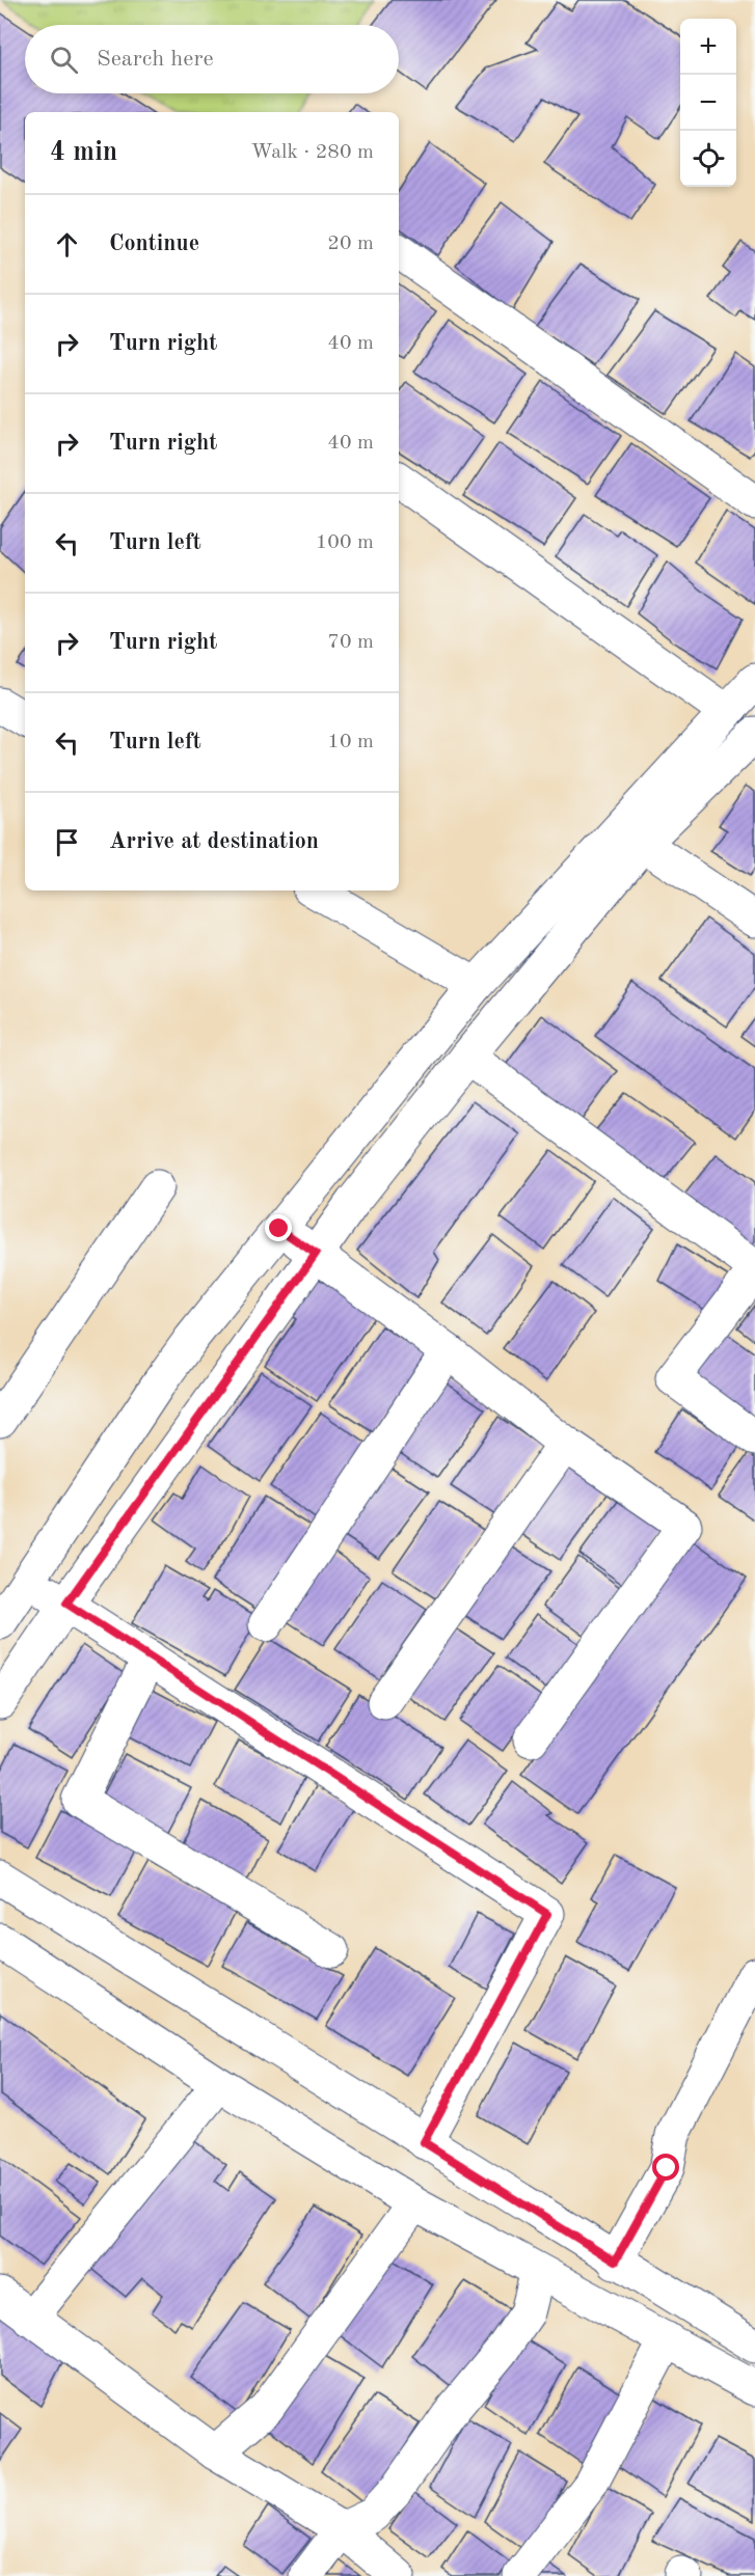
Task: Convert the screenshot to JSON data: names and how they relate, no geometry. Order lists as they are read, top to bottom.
{
  "page": {
    "map_buttons": ["+", "−"],
    "search": "Search here",
    "heading": ["4 min", "Walk · 280 m"],
    "list": [
      ["Continue", "20 m"],
      ["Turn right", "40 m"],
      ["Turn right", "40 m"],
      ["Turn left", "100 m"],
      ["Turn right", "70 m"],
      ["Turn left", "10 m"],
      "Arrive at destination"
    ]
  }
}
